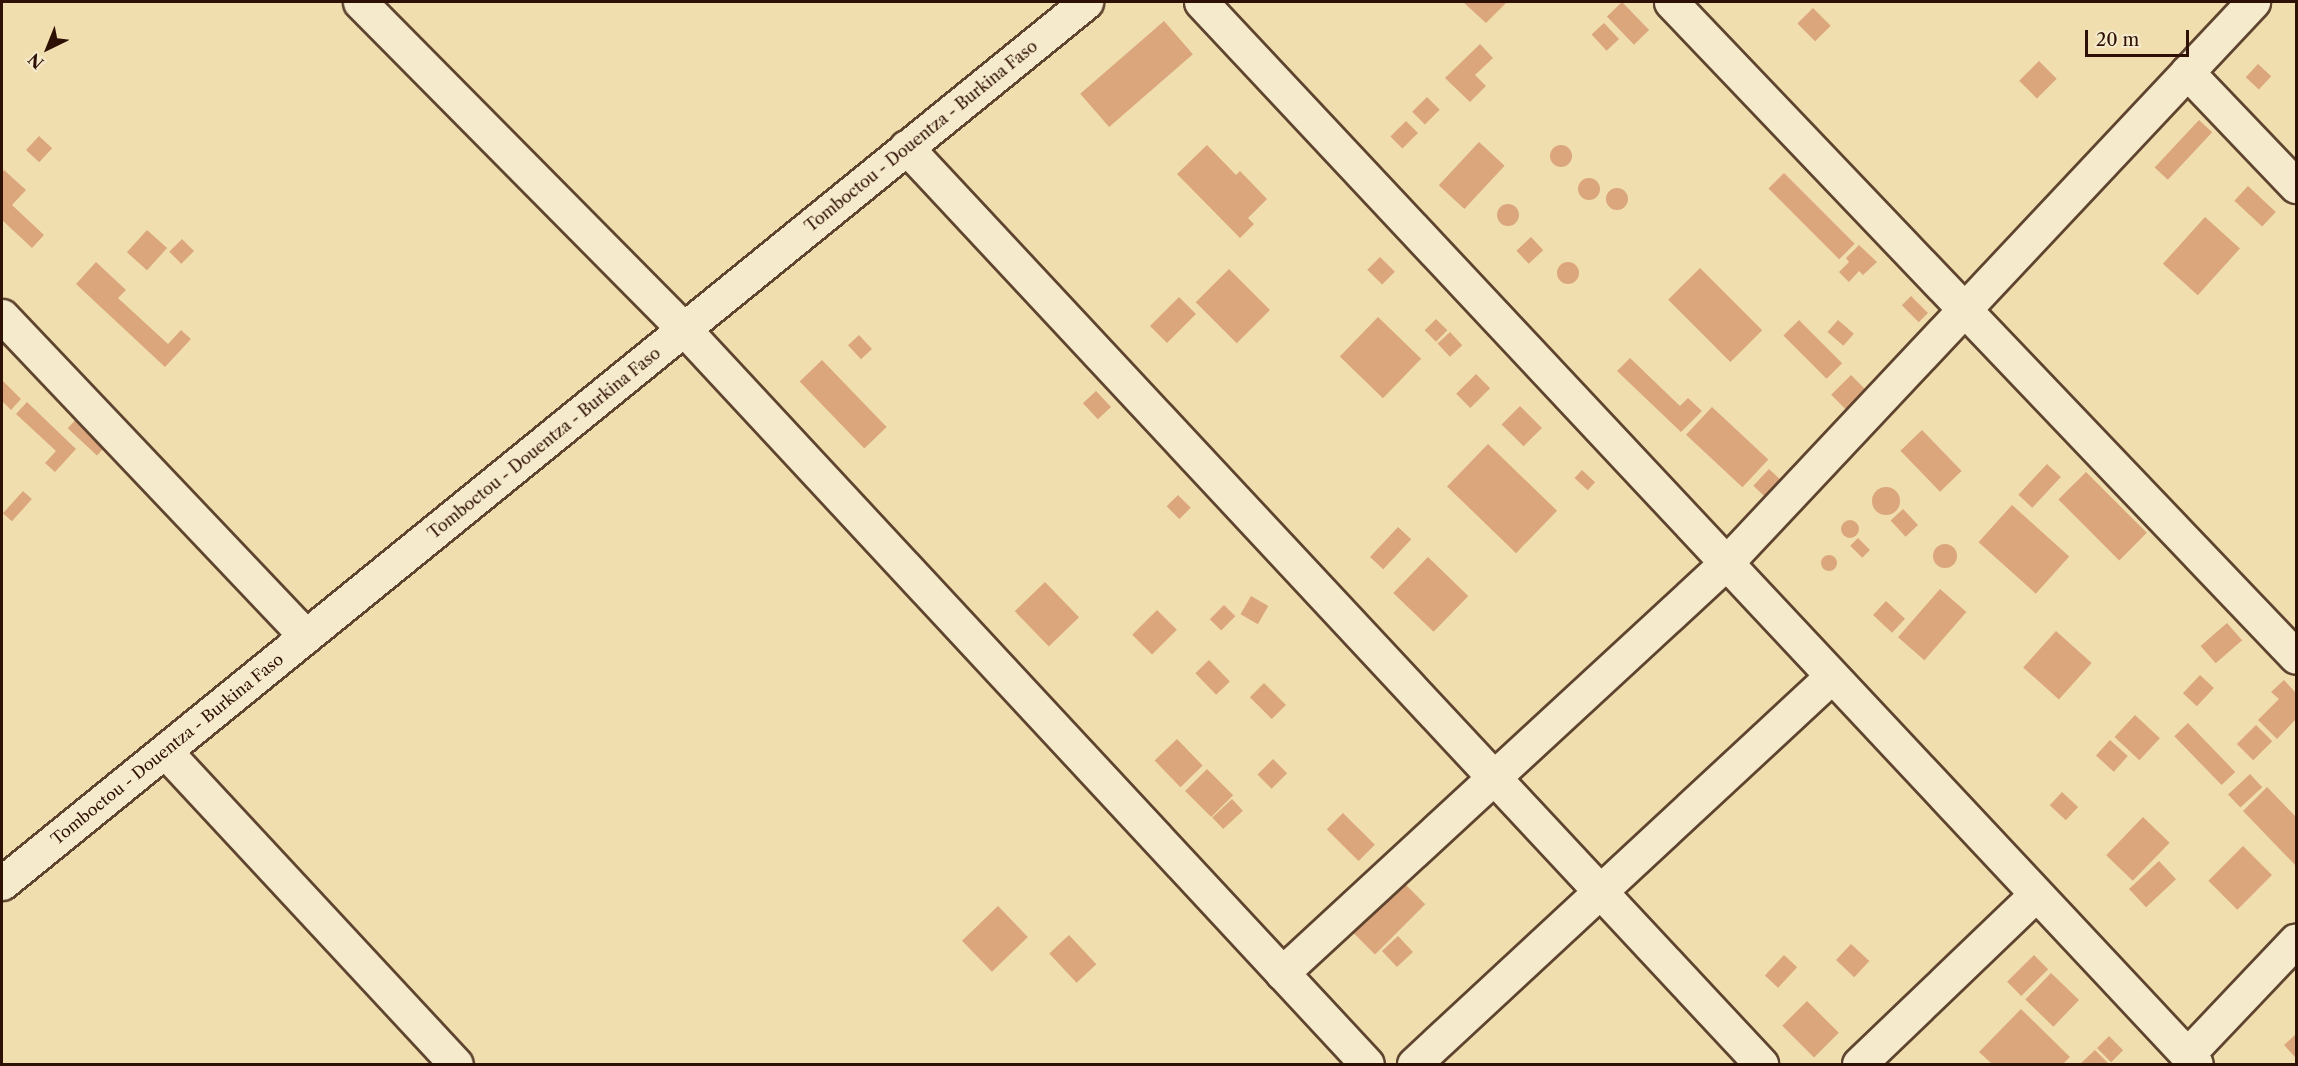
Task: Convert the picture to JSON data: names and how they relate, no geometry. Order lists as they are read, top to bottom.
{
  "streets": {
    "street": ["Tomboctou - Douentza - Burkina Faso"]
  },
  "scale_bar": "20 m",
  "north": "bottom left"
}
